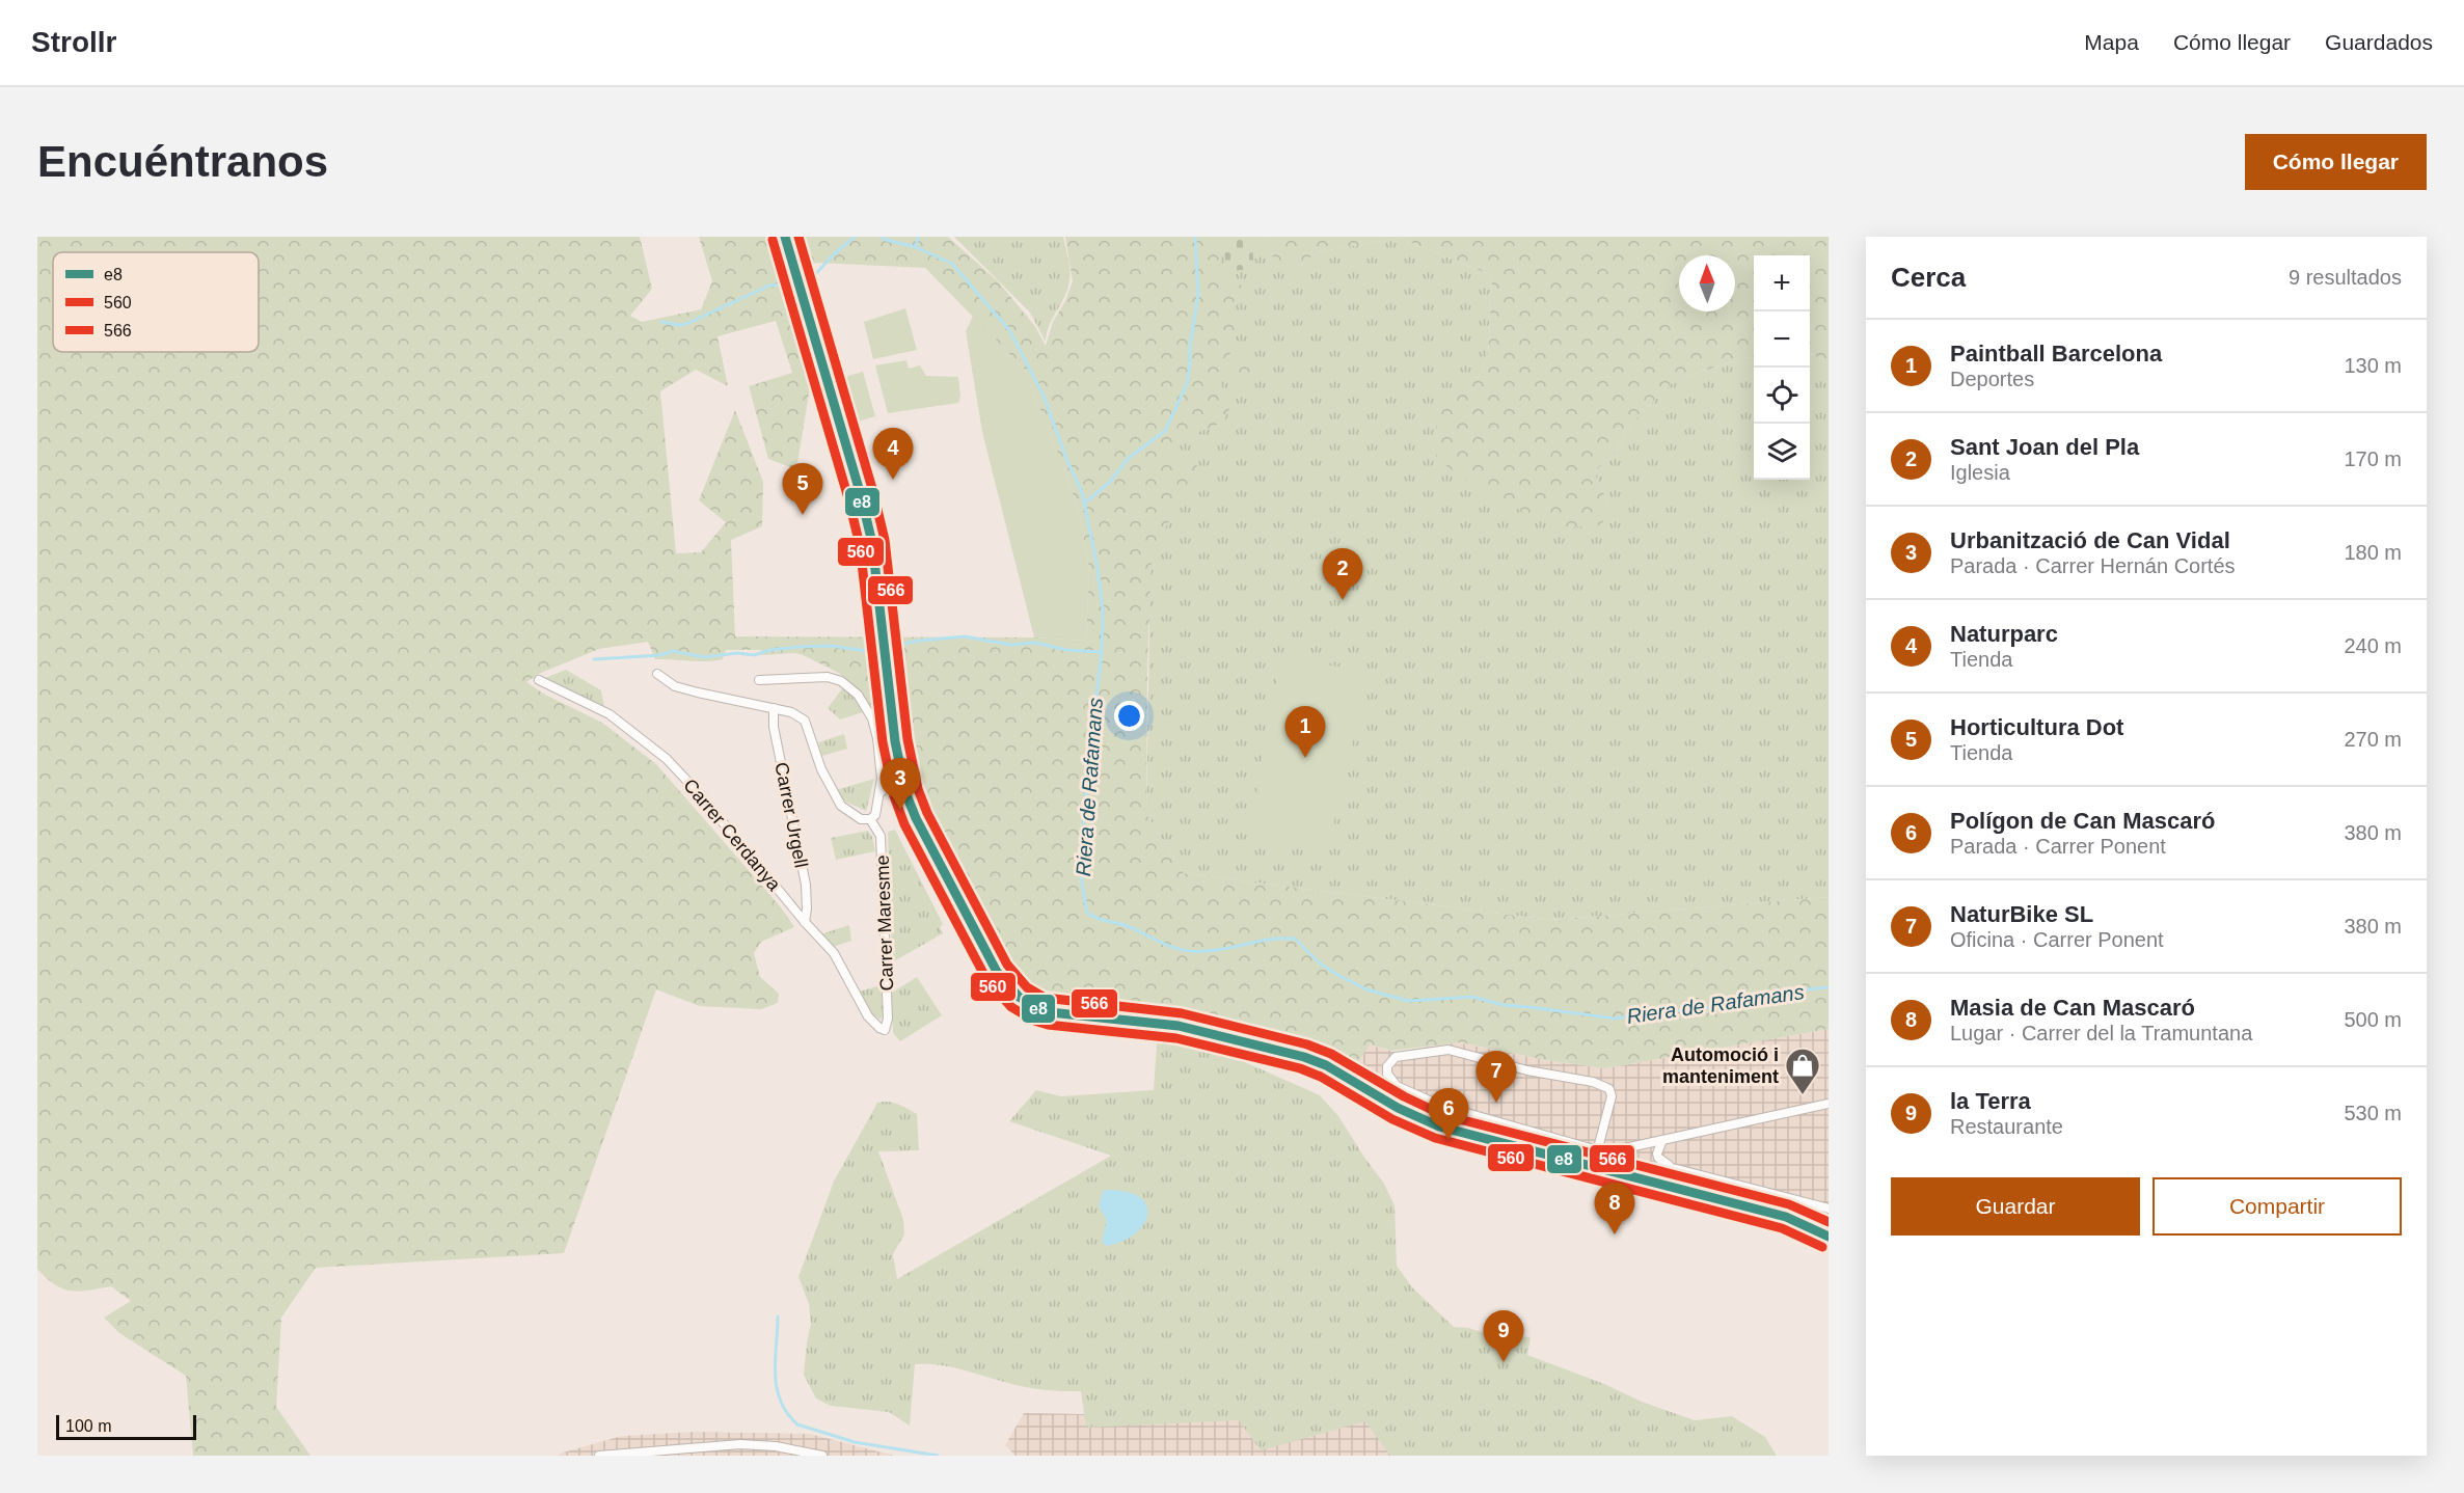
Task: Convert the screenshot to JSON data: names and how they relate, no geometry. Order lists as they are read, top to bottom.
{
  "streets": {
    "street": ["Carrer Urgell", "Carrer Cerdanya", "Carrer Maresme"]
  },
  "crossings": [
    ["Carrer Urgell", "Carrer Cerdanya"],
    ["Carrer Cerdanya", "Carrer Maresme"]
  ],
  "water": ["Riera de Rafamans"],
  "places": {
    "shop": ["Automoció i manteniment"]
  },
  "lines": ["transit line e8", "transit line 566", "transit line 560"],
  "legend": ["e8", "560", "566"],
  "scale_bar": "100 m",
  "north": "top",
  "page": {
    "header": "Strollr",
    "nav": ["Mapa", "Cómo llegar", "Guardados"],
    "buttons": [
      "Cómo llegar",
      ["Guardar", "Compartir"]
    ],
    "title": "Encuéntranos",
    "heading": ["Cerca", "9 resultados"],
    "map_buttons": ["+", "−"],
    "list": [
      {
        "mark": "1",
        "name": "Paintball Barcelona",
        "note": "Deportes",
        "value": "130 m"
      },
      {
        "mark": "2",
        "name": "Sant Joan del Pla",
        "note": "Iglesia",
        "value": "170 m"
      },
      {
        "mark": "3",
        "name": "Urbanització de Can Vidal",
        "note": "Parada · Carrer Hernán Cortés",
        "value": "180 m"
      },
      {
        "mark": "4",
        "name": "Naturparc",
        "note": "Tienda",
        "value": "240 m"
      },
      {
        "mark": "5",
        "name": "Horticultura Dot",
        "note": "Tienda",
        "value": "270 m"
      },
      {
        "mark": "6",
        "name": "Polígon de Can Mascaró",
        "note": "Parada · Carrer Ponent",
        "value": "380 m"
      },
      {
        "mark": "7",
        "name": "NaturBike SL",
        "note": "Oficina · Carrer Ponent",
        "value": "380 m"
      },
      {
        "mark": "8",
        "name": "Masia de Can Mascaró",
        "note": "Lugar · Carrer del la Tramuntana",
        "value": "500 m"
      },
      {
        "mark": "9",
        "name": "la Terra",
        "note": "Restaurante",
        "value": "530 m"
      }
    ],
    "pins": [
      "4",
      "5",
      "2",
      "1",
      "3",
      "7",
      "6",
      "8",
      "9"
    ],
    "scale": "100 m"
  }
}
